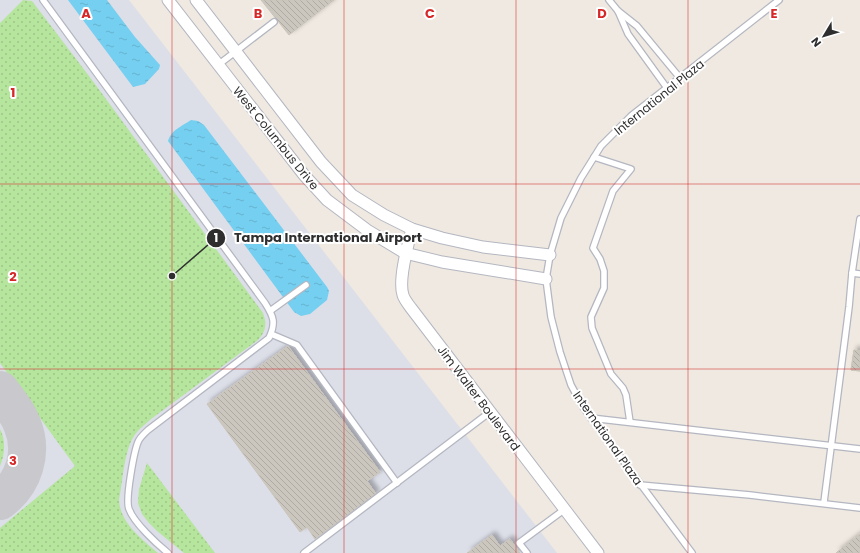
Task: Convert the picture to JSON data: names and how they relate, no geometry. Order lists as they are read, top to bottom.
{
  "streets": {
    "street": ["West Columbus Drive", "Jim Walter Boulevard"],
    "lane": ["International Plaza"]
  },
  "crossings": [
    ["International Plaza", "West Columbus Drive"],
    ["West Columbus Drive", "Jim Walter Boulevard"]
  ],
  "places": ["Tampa International Airport"],
  "north": "bottom left",
  "grid": {
    "columns": [
      "A",
      "B",
      "C",
      "D",
      "E"
    ],
    "rows": ["1", "2", "3"]
  }
}
